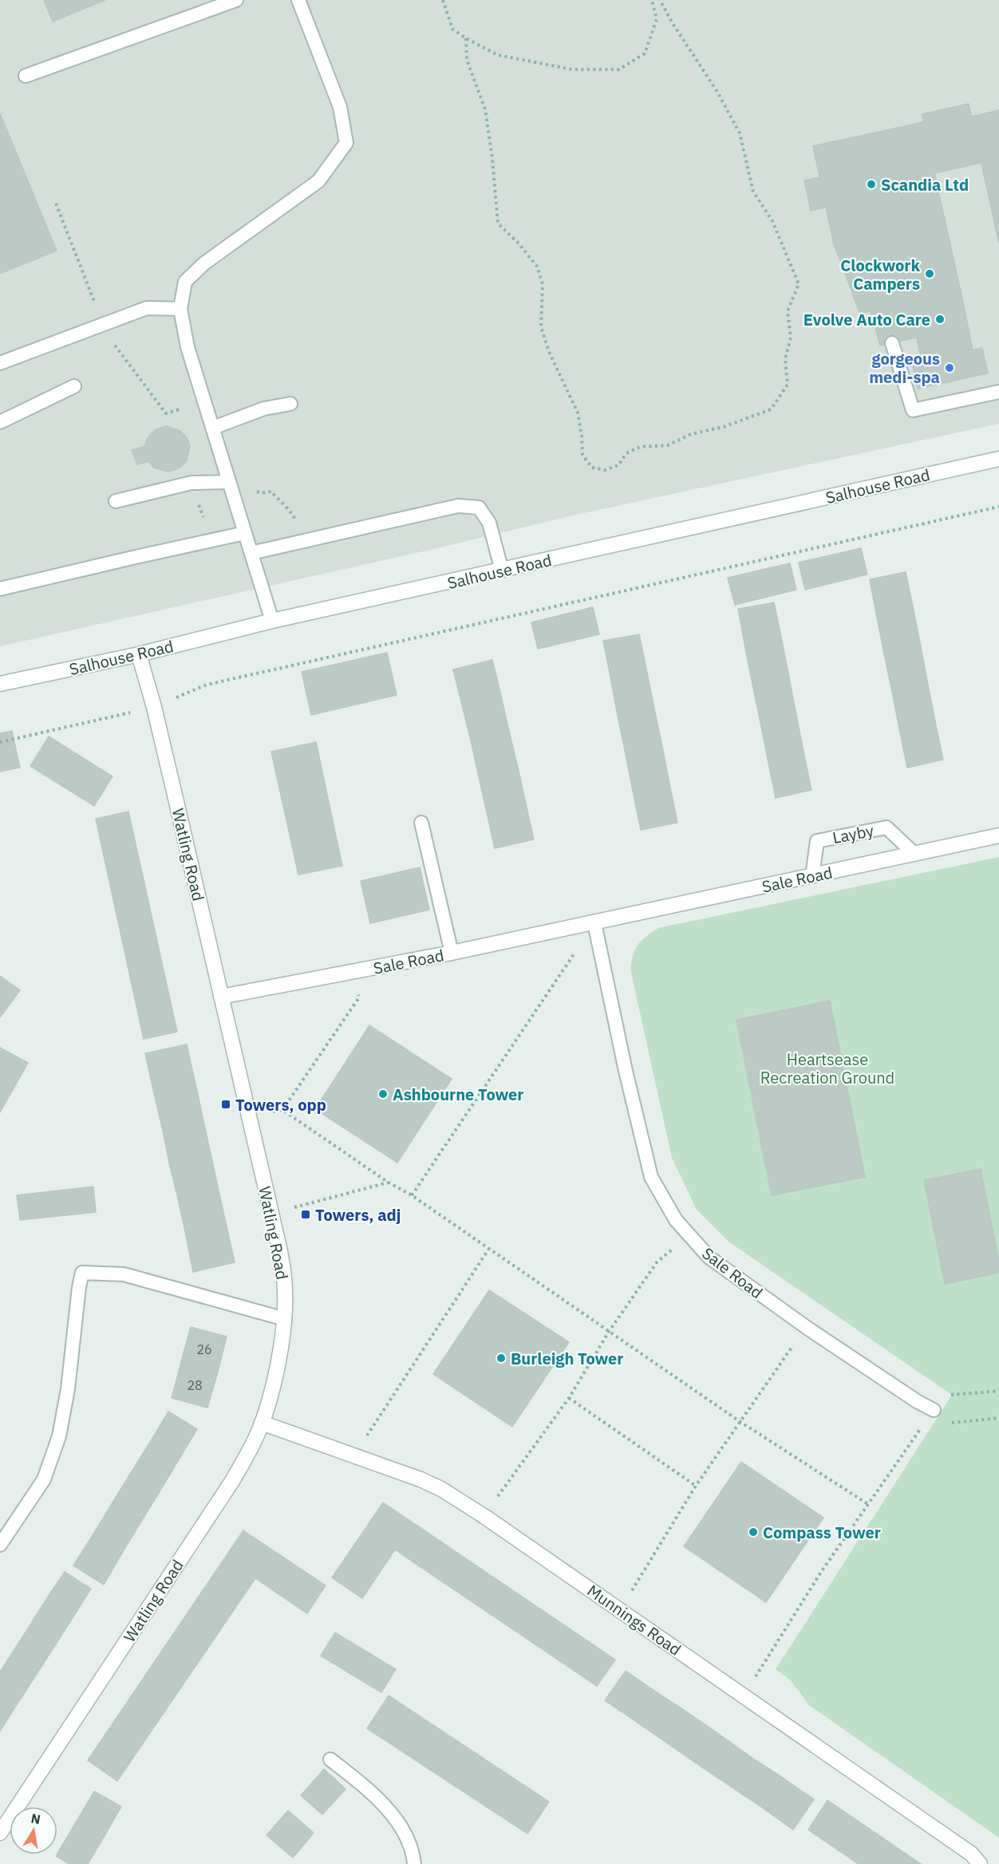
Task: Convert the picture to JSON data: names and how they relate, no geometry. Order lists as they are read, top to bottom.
{
  "streets": {
    "street": [
      "Salhouse Road",
      "Watling Road",
      "Sale Road",
      "Munnings Road"
    ],
    "lane": ["Layby"]
  },
  "crossings": [
    ["Salhouse Road", "Watling Road"],
    ["Layby", "Sale Road"],
    ["Watling Road", "Sale Road"],
    ["Watling Road", "Munnings Road"]
  ],
  "parks": ["Heartsease Recreation Ground"],
  "places": {
    "other": [
      "Scandia Ltd",
      "Clockwork Campers",
      "Evolve Auto Care",
      "gorgeous medi-spa",
      "Ashbourne Tower",
      "Burleigh Tower",
      "Compass Tower"
    ],
    "transit": ["Towers, opp", "Towers, adj"]
  },
  "house_numbers": ["26", "28"],
  "north": "top"
}
